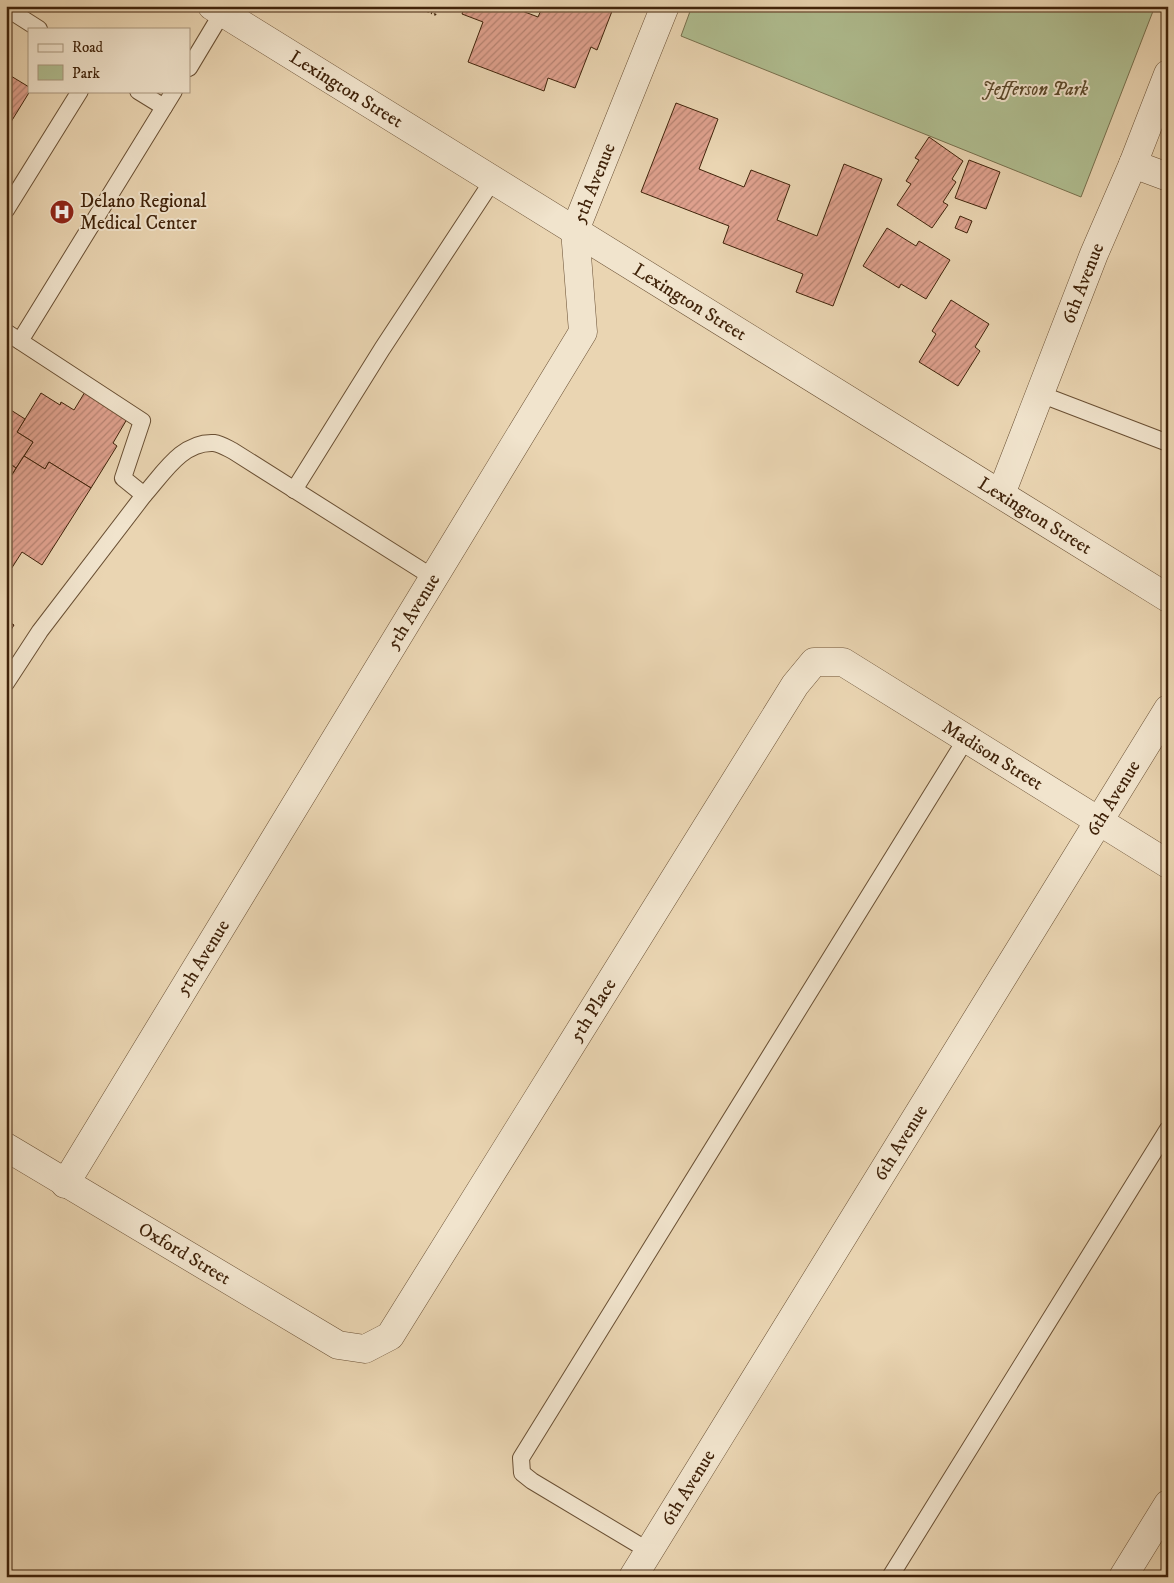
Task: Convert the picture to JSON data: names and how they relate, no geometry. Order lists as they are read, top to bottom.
{
  "streets": {
    "street": [
      "Lexington Street",
      "5th Avenue",
      "6th Avenue",
      "Madison Street",
      "5th Place",
      "Oxford Street"
    ]
  },
  "crossings": [
    ["Lexington Street", "5th Avenue"],
    ["Lexington Street", "6th Avenue"],
    ["5th Avenue", "Oxford Street"],
    ["6th Avenue", "Madison Street"],
    ["Madison Street", "5th Place"],
    ["5th Place", "Oxford Street"]
  ],
  "parks": ["Jefferson Park"],
  "places": {
    "hospital": ["Delano Regional Medical Center"]
  },
  "legend": ["Road", "Park"]
}
